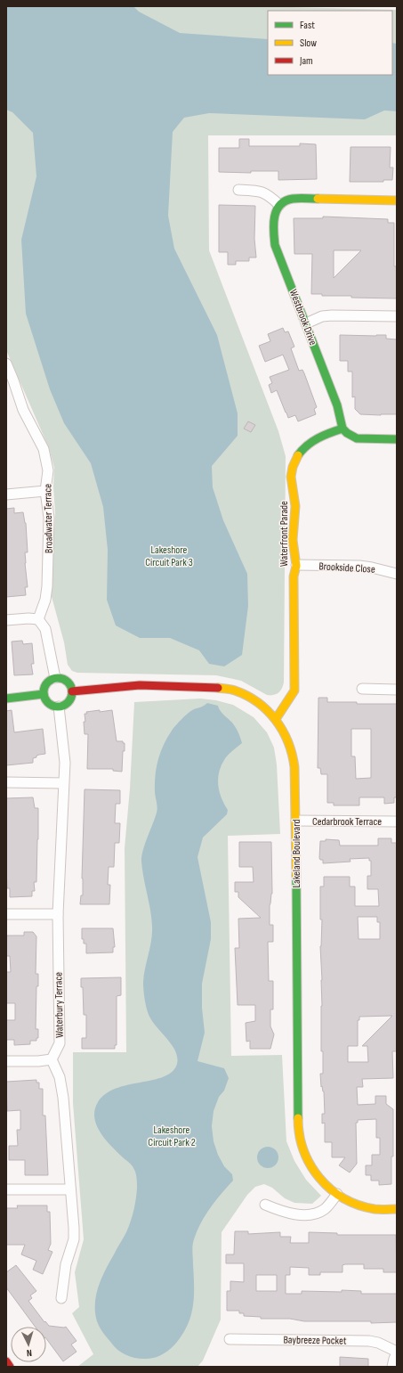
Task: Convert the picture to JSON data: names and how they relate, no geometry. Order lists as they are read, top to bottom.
{
  "streets": {
    "street": [
      "Westbrook Drive",
      "Broadwater Terrace",
      "Waterfront Parade",
      "Brookside Close",
      "Cedarbrook Terrace",
      "Lakeland Boulevard",
      "Waterbury Terrace",
      "Baybreeze Pocket"
    ]
  },
  "crossings": [
    ["Westbrook Drive", "Waterfront Parade"],
    ["Waterfront Parade", "Brookside Close"],
    ["Waterfront Parade", "Lakeland Boulevard"],
    ["Cedarbrook Terrace", "Lakeland Boulevard"],
    ["Lakeland Boulevard", "Waterbury Terrace"]
  ],
  "parks": ["Lakeshore Circuit Park 3", "Lakeshore Circuit Park 2"],
  "legend": ["Fast", "Slow", "Jam"],
  "north": "bottom"
}
